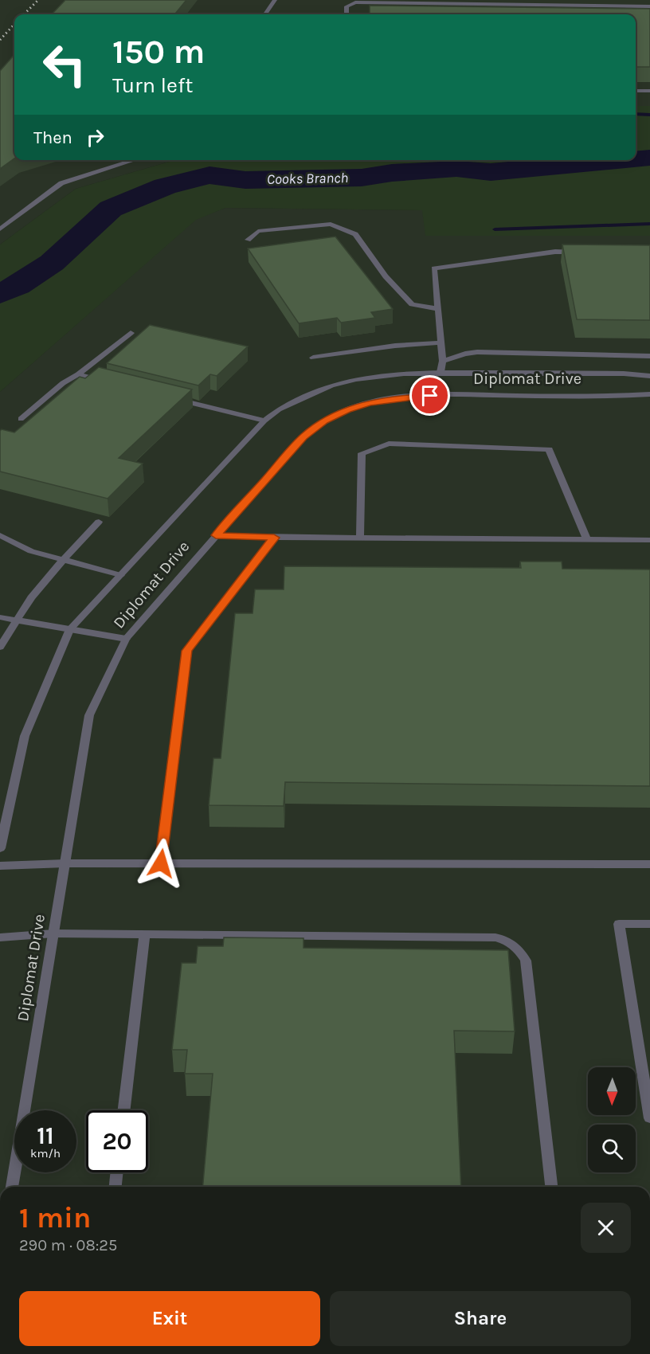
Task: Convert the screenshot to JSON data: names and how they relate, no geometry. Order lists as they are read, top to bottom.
{
  "streets": {
    "street": ["Diplomat Drive"]
  },
  "water": ["Cooks Branch"],
  "north": "bottom",
  "page": {
    "turn": ["150 m", "Turn left"],
    "then": "Then",
    "speed": "11 km/h",
    "limit": "20",
    "heading": ["1 min", "290 m · 08:25"],
    "buttons": ["Exit", "Share"]
  }
}
